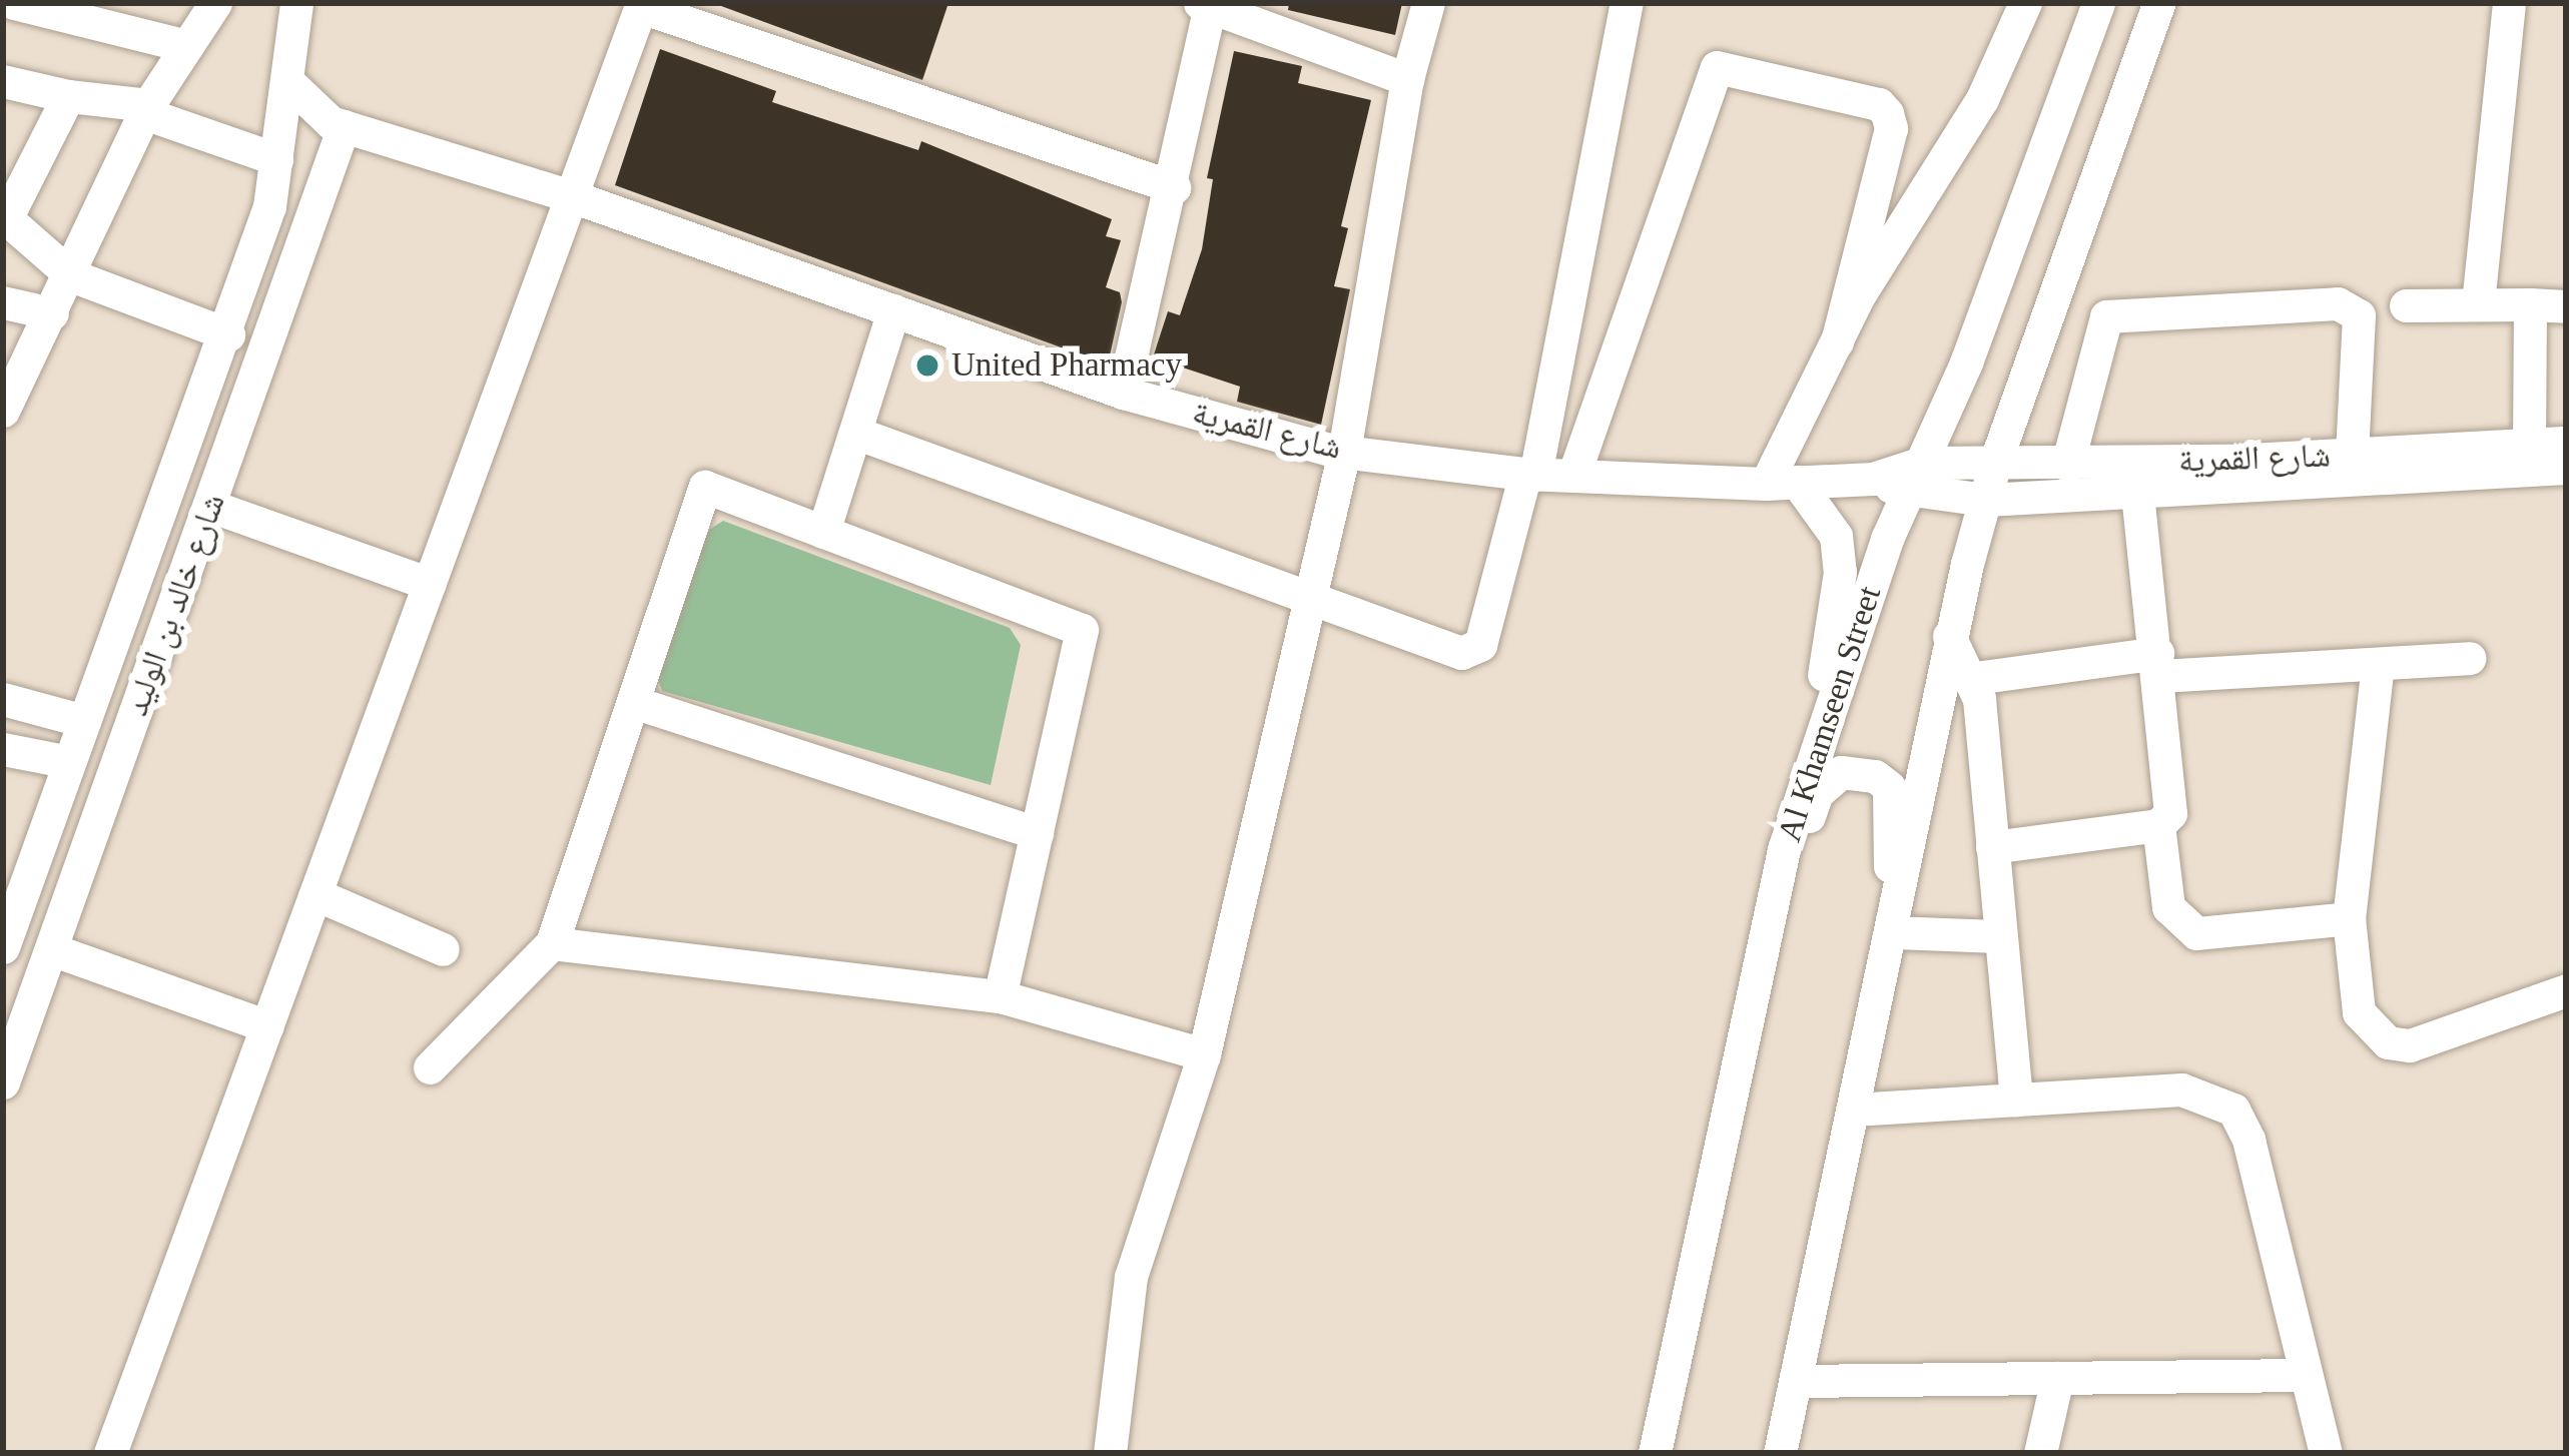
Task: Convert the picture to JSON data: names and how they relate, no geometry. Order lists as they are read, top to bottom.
{
  "streets": {
    "street": ["شارع القمرية", "شارع خالد بن الوليد", "Al Khamseen Street"]
  },
  "crossings": [
    ["شارع القمرية", "شارع خالد بن الوليد"],
    ["شارع القمرية", "Al Khamseen Street"]
  ],
  "places": ["United Pharmacy"]
}
